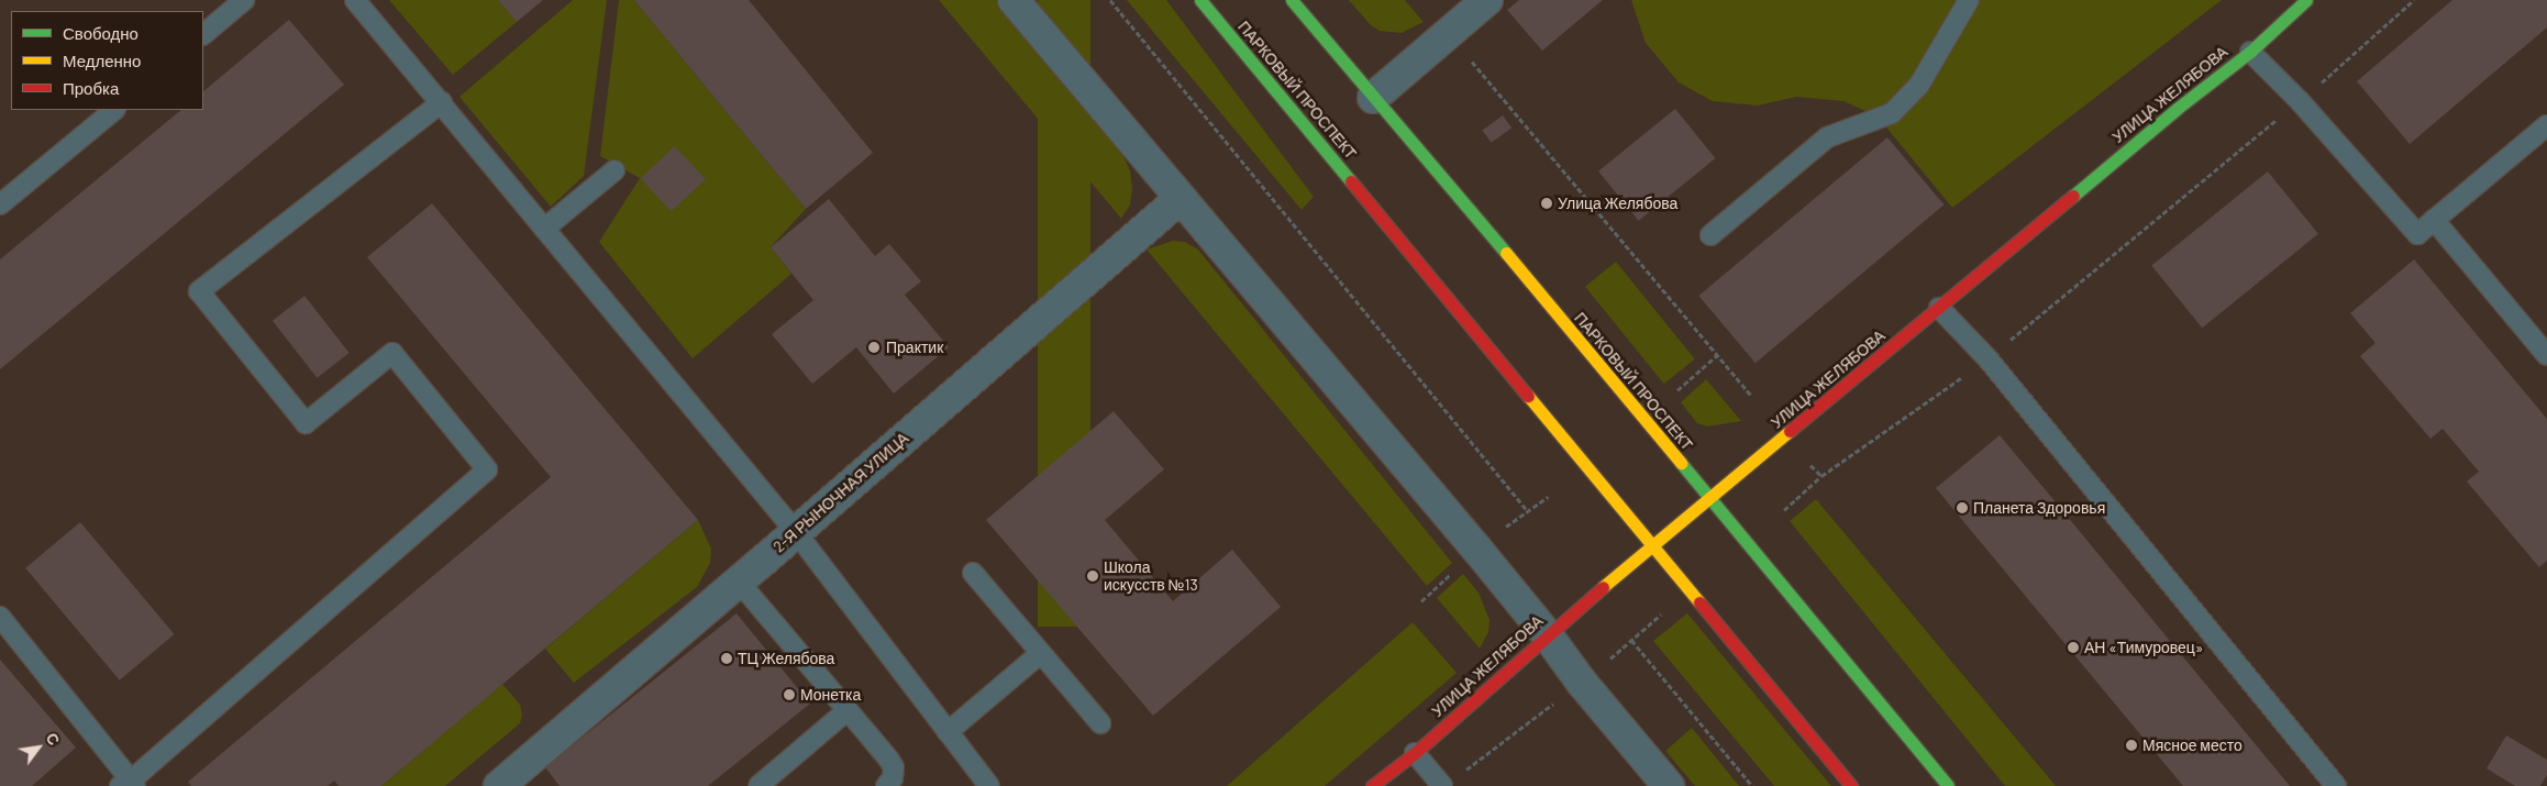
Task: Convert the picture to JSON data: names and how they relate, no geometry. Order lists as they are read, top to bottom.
{
  "streets": {
    "main road": ["ПАРКОВЫЙ ПРОСПЕКТ", "УЛИЦА ЖЕЛЯБОВА"],
    "street": ["2-Я РЫНОЧНАЯ УЛИЦА"]
  },
  "crossings": [
    ["ПАРКОВЫЙ ПРОСПЕКТ", "УЛИЦА ЖЕЛЯБОВА"]
  ],
  "places": [
    "Улица Желябова",
    "Практик",
    "Планета Здоровья",
    "Школа искусств №13",
    "АН «Тимуровец»",
    "ТЦ Желябова",
    "Монетка",
    "Мясное место"
  ],
  "legend": ["Свободно", "Медленно", "Пробка"],
  "north": "top right"
}
